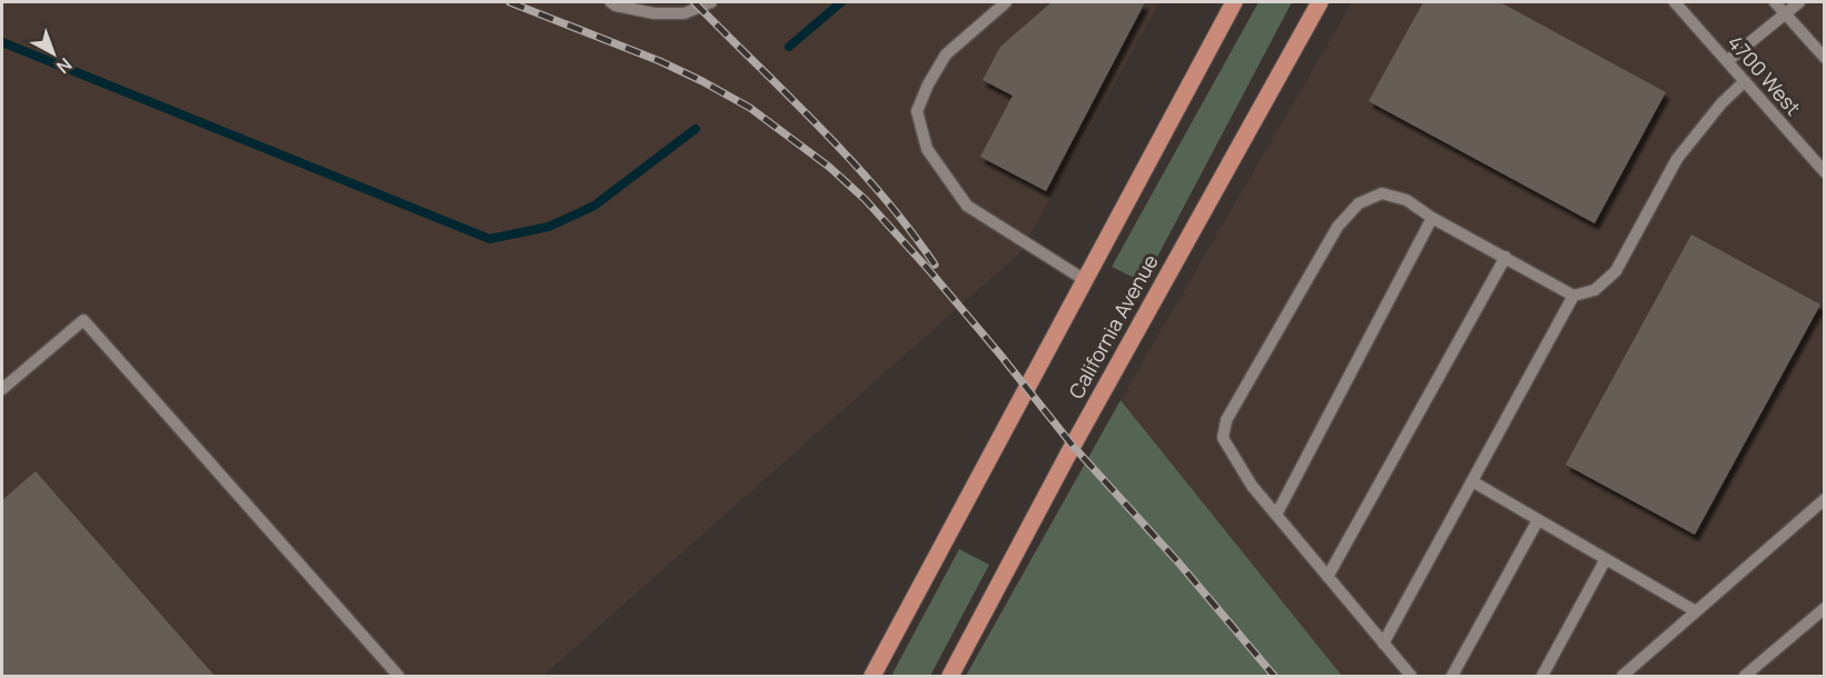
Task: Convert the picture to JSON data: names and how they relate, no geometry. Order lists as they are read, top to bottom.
{
  "streets": {
    "main road": ["California Avenue"],
    "street": ["4700 West"]
  },
  "north": "bottom right"
}
